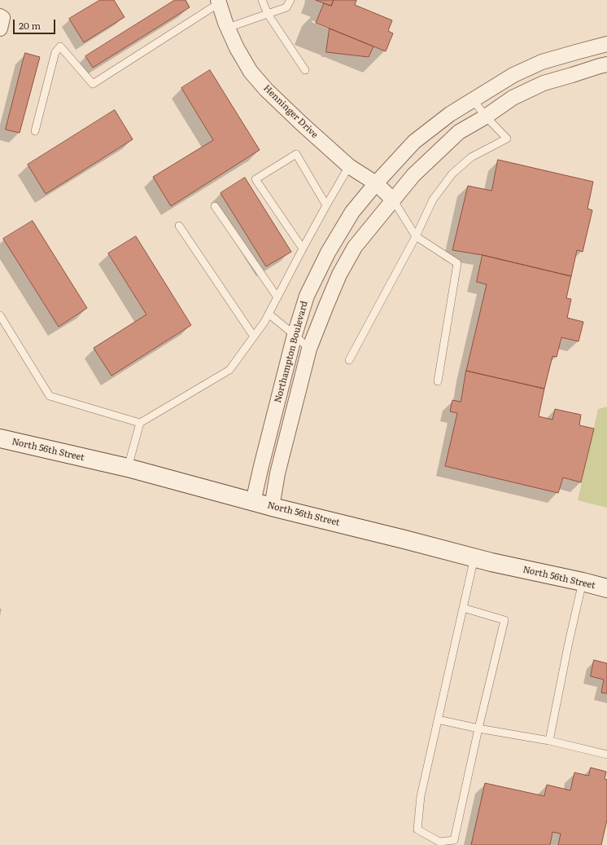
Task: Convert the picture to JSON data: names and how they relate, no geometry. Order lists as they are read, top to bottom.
{
  "streets": {
    "street": ["Henninger Drive", "Northampton Boulevard", "North 56th Street"]
  },
  "crossings": [
    ["Henninger Drive", "Northampton Boulevard"],
    ["Northampton Boulevard", "North 56th Street"]
  ],
  "scale_bar": "20 m"
}
